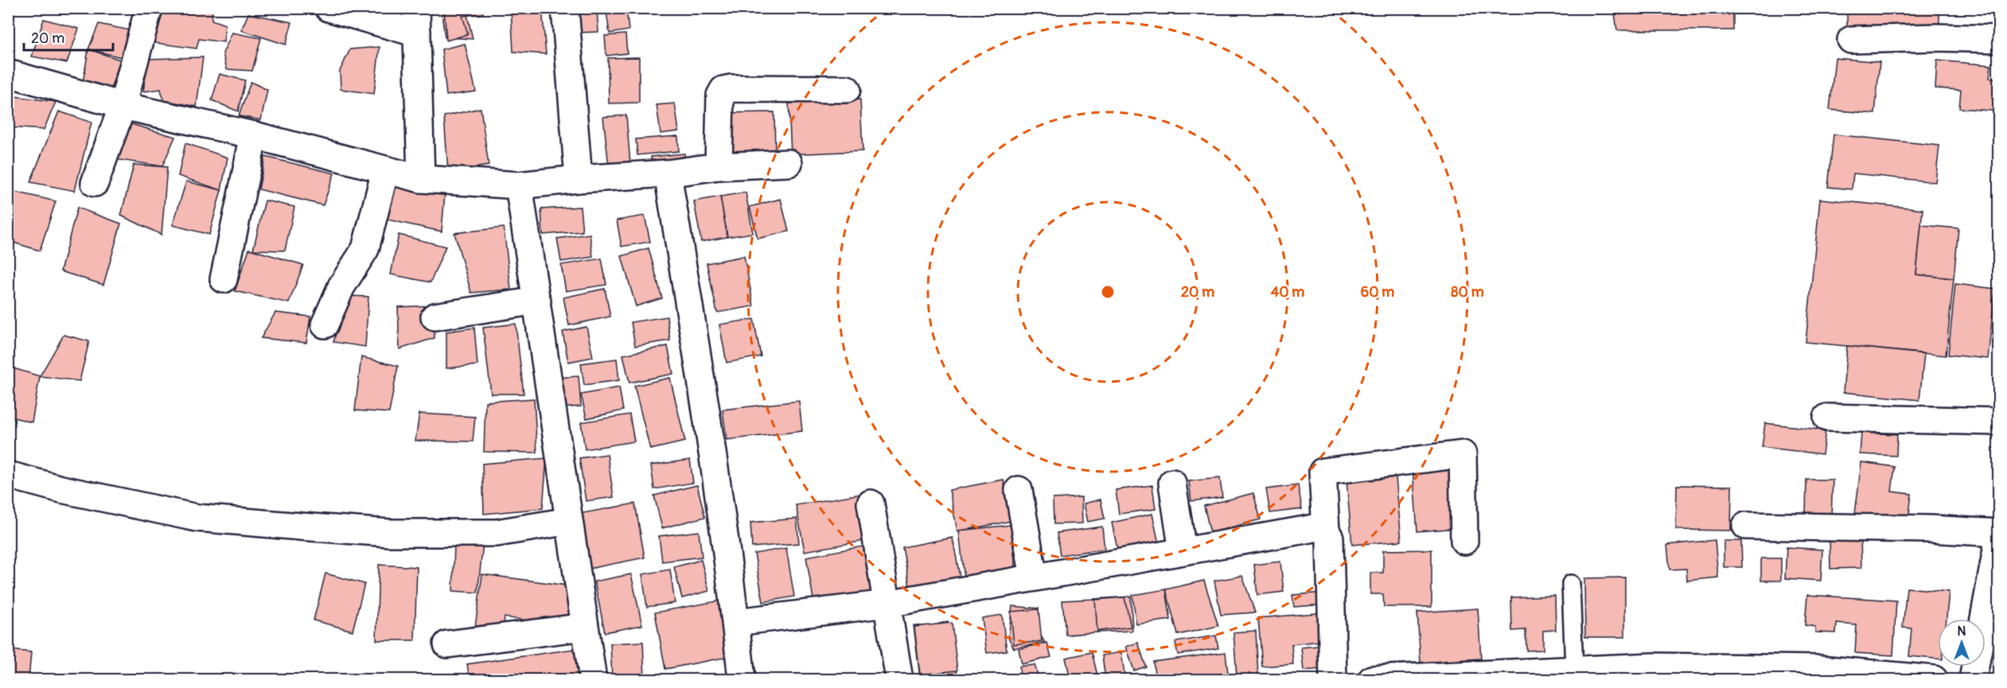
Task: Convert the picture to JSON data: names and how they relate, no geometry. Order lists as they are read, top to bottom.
{
  "scale_bar": "20 m",
  "north": "top",
  "rings": [
    "20 m",
    "40 m",
    "60 m",
    "80 m"
  ]
}
